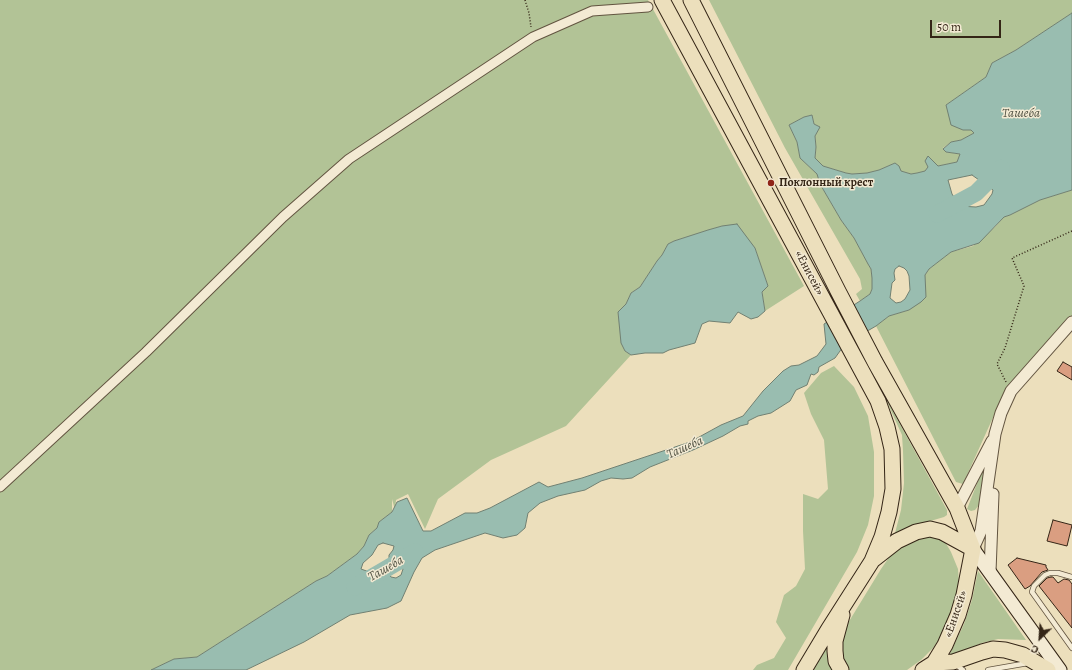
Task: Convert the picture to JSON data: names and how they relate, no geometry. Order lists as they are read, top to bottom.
{
  "streets": {
    "highway": ["«Енисей»"]
  },
  "water": ["Ташеба"],
  "places": ["Поклонный крест"],
  "scale_bar": "50 m",
  "north": "bottom left"
}
